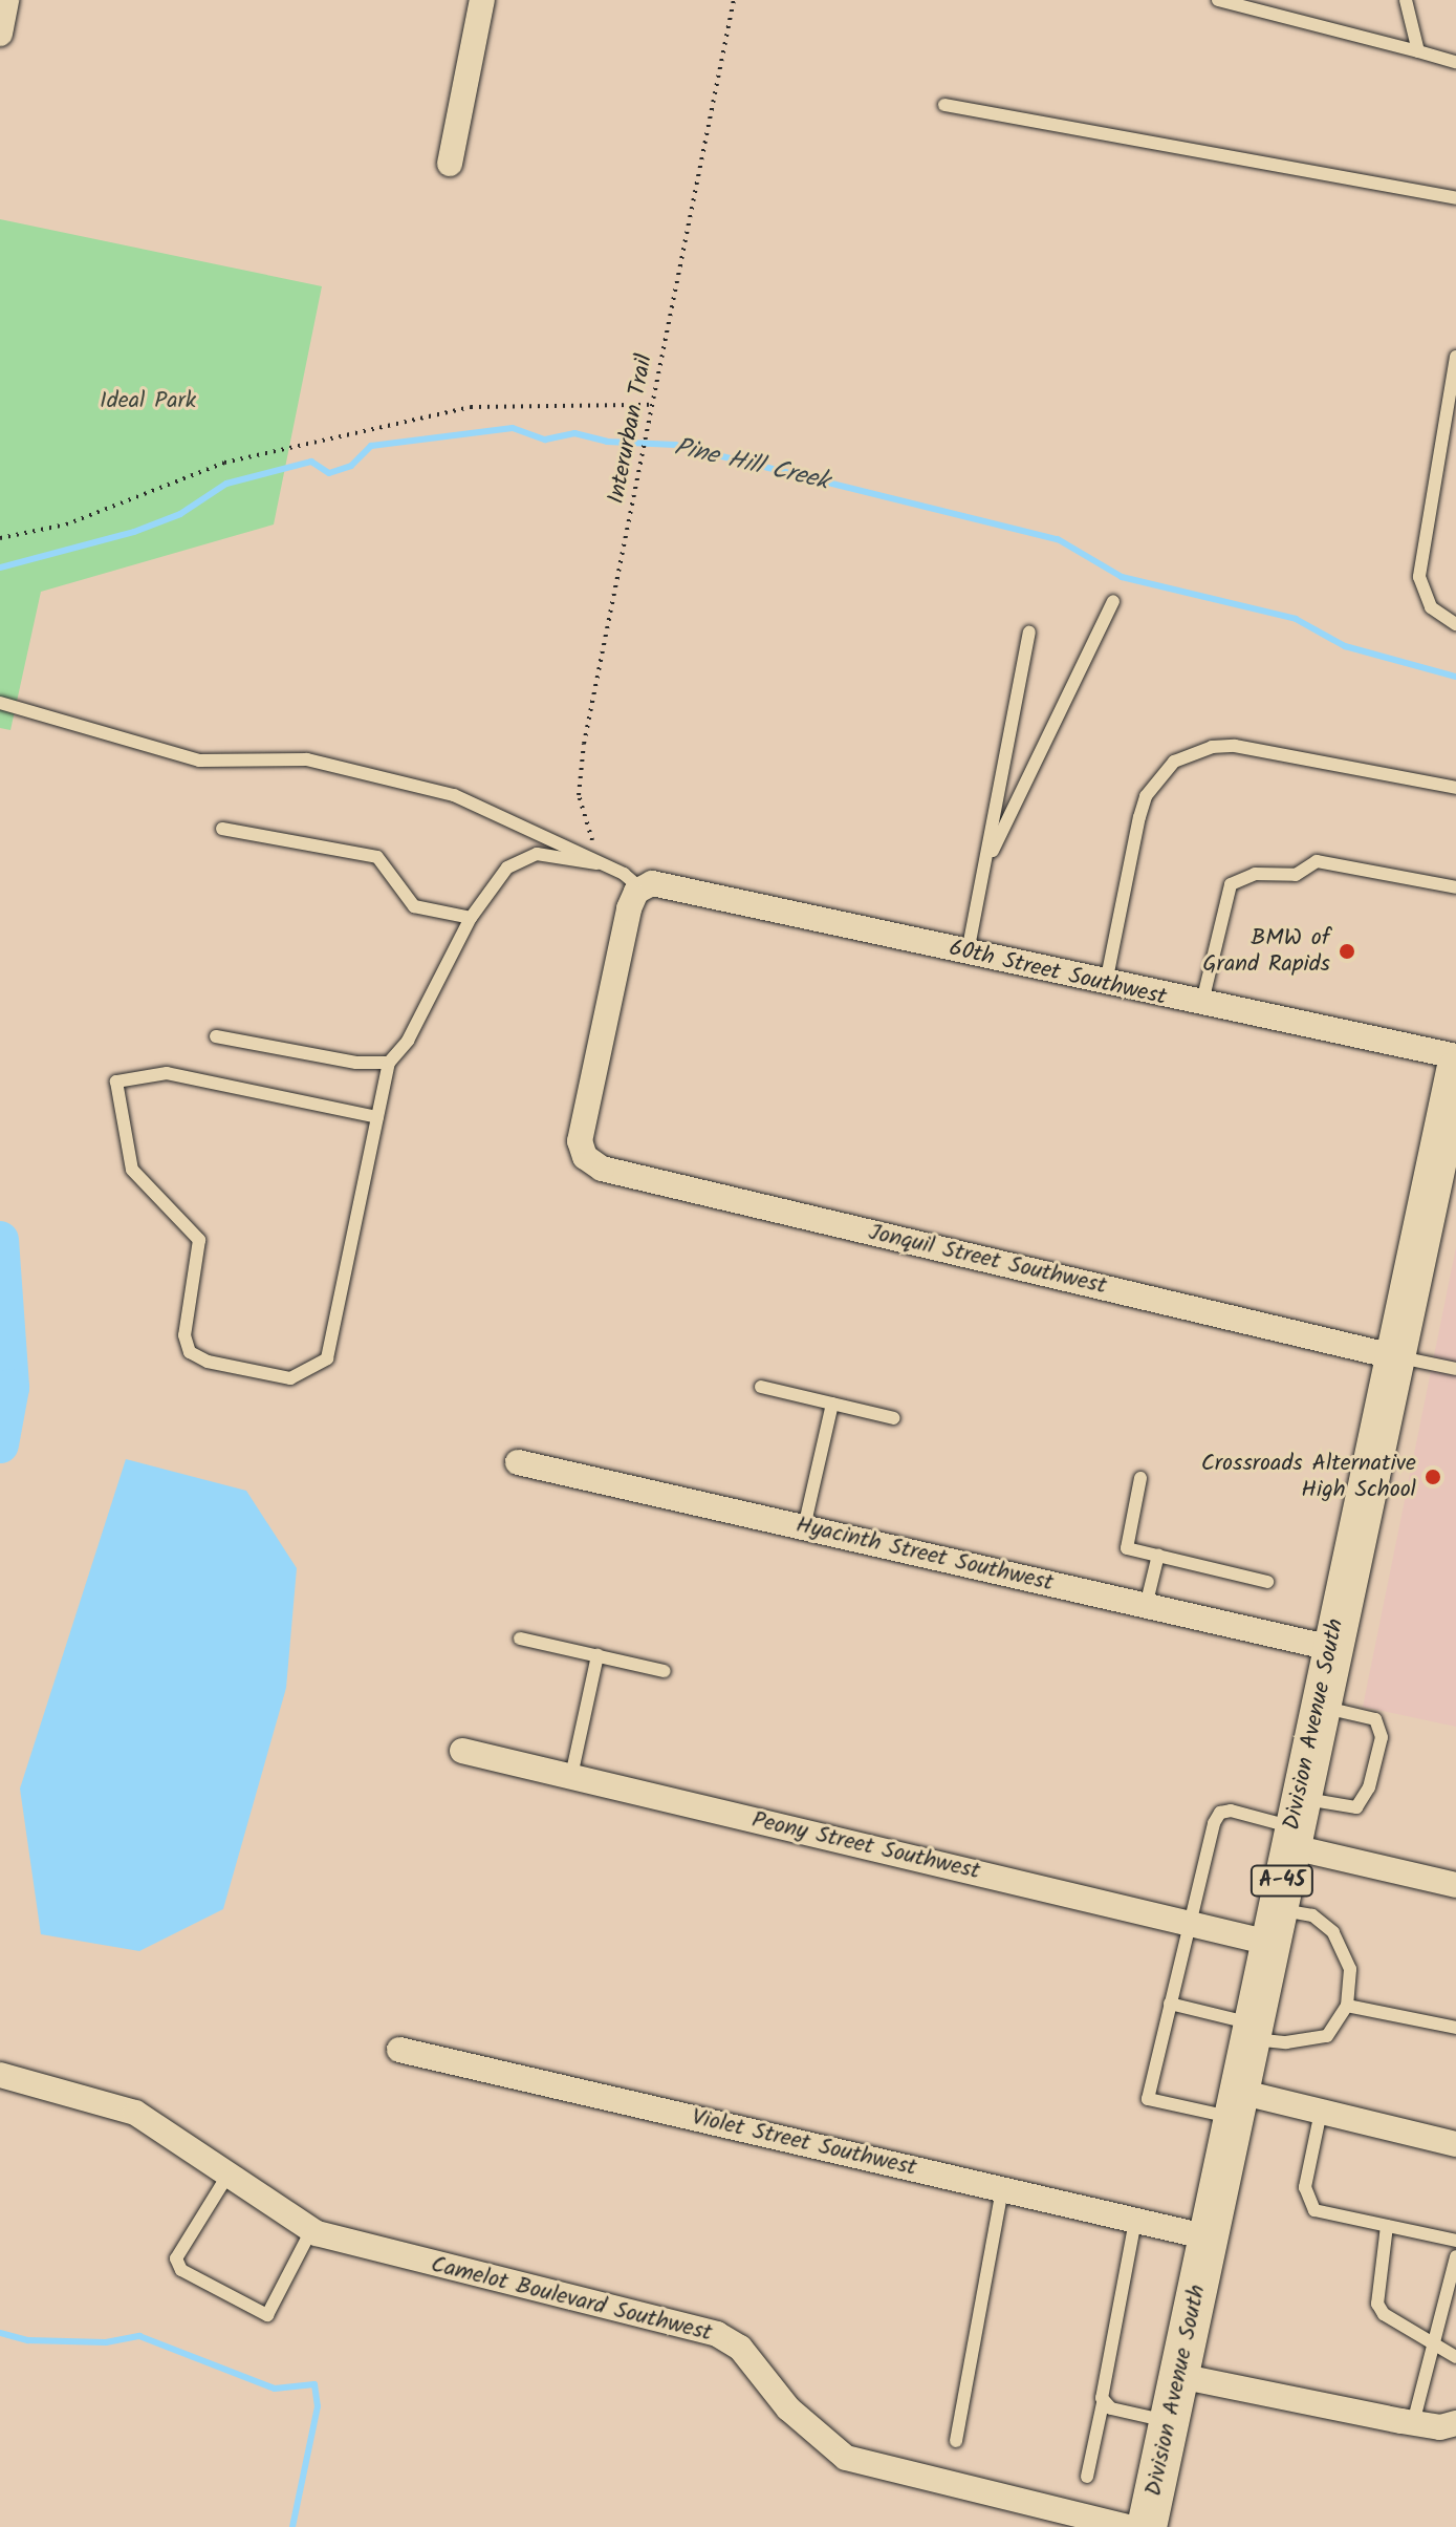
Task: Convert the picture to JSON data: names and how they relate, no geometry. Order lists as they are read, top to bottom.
{
  "streets": {
    "main road": ["Division Avenue South", "A-45"],
    "street": [
      "60th Street Southwest",
      "Jonquil Street Southwest",
      "Hyacinth Street Southwest",
      "Peony Street Southwest",
      "Violet Street Southwest",
      "Camelot Boulevard Southwest"
    ],
    "path": ["Interurban Trail"]
  },
  "crossings": [
    ["60th Street Southwest", "Jonquil Street Southwest"],
    ["Jonquil Street Southwest", "Division Avenue South"],
    ["Hyacinth Street Southwest", "Division Avenue South"],
    ["Division Avenue South", "Peony Street Southwest"],
    ["Division Avenue South", "Violet Street Southwest"]
  ],
  "water": ["Pine Hill Creek"],
  "parks": ["Ideal Park"],
  "places": ["BMW of Grand Rapids", "Crossroads Alternative High School"]
}
